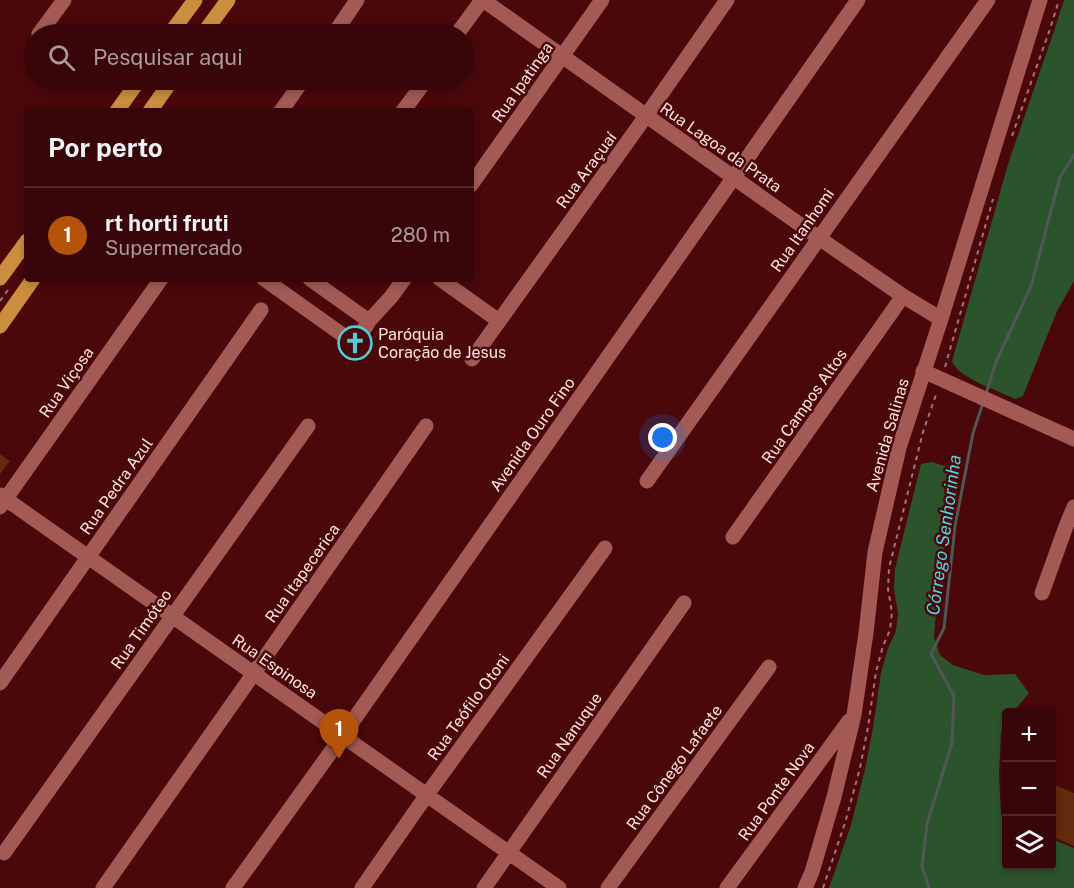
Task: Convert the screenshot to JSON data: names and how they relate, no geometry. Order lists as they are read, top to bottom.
{
  "streets": {
    "street": [
      "Rua Ipatinga",
      "Rua Lagoa da Prata",
      "Rua Araçuaí",
      "Rua Itanhomi",
      "Rua Viçosa",
      "Rua Campos Altos",
      "Avenida Ouro Fino",
      "Avenida Salinas",
      "Rua Pedra Azul",
      "Rua Itapecerica",
      "Rua Timóteo",
      "Rua Espinosa",
      "Rua Teófilo Otoni",
      "Rua Nanuque",
      "Rua Cônego Lafaete",
      "Rua Ponte Nova"
    ]
  },
  "crossings": [
    ["Rua Ipatinga", "Rua Lagoa da Prata"],
    ["Rua Lagoa da Prata", "Rua Araçuaí"],
    ["Rua Lagoa da Prata", "Rua Itanhomi"],
    ["Rua Lagoa da Prata", "Rua Campos Altos"],
    ["Rua Lagoa da Prata", "Avenida Ouro Fino"],
    ["Rua Lagoa da Prata", "Avenida Salinas"],
    ["Rua Viçosa", "Rua Espinosa"],
    ["Avenida Ouro Fino", "Rua Espinosa"],
    ["Avenida Salinas", "Rua Ponte Nova"],
    ["Rua Pedra Azul", "Rua Espinosa"],
    ["Rua Itapecerica", "Rua Espinosa"],
    ["Rua Timóteo", "Rua Espinosa"],
    ["Rua Espinosa", "Rua Teófilo Otoni"],
    ["Rua Espinosa", "Rua Nanuque"]
  ],
  "water": ["Córrego Senhorinha"],
  "places": {
    "church": ["Paróquia Coração de Jesus"]
  },
  "page": {
    "search": "Pesquisar aqui",
    "heading": "Por perto",
    "list": [
      {
        "mark": "1",
        "name": "rt horti fruti",
        "note": "Supermercado",
        "value": "280 m"
      }
    ],
    "map_buttons": ["+", "−"],
    "pins": "1"
  }
}
